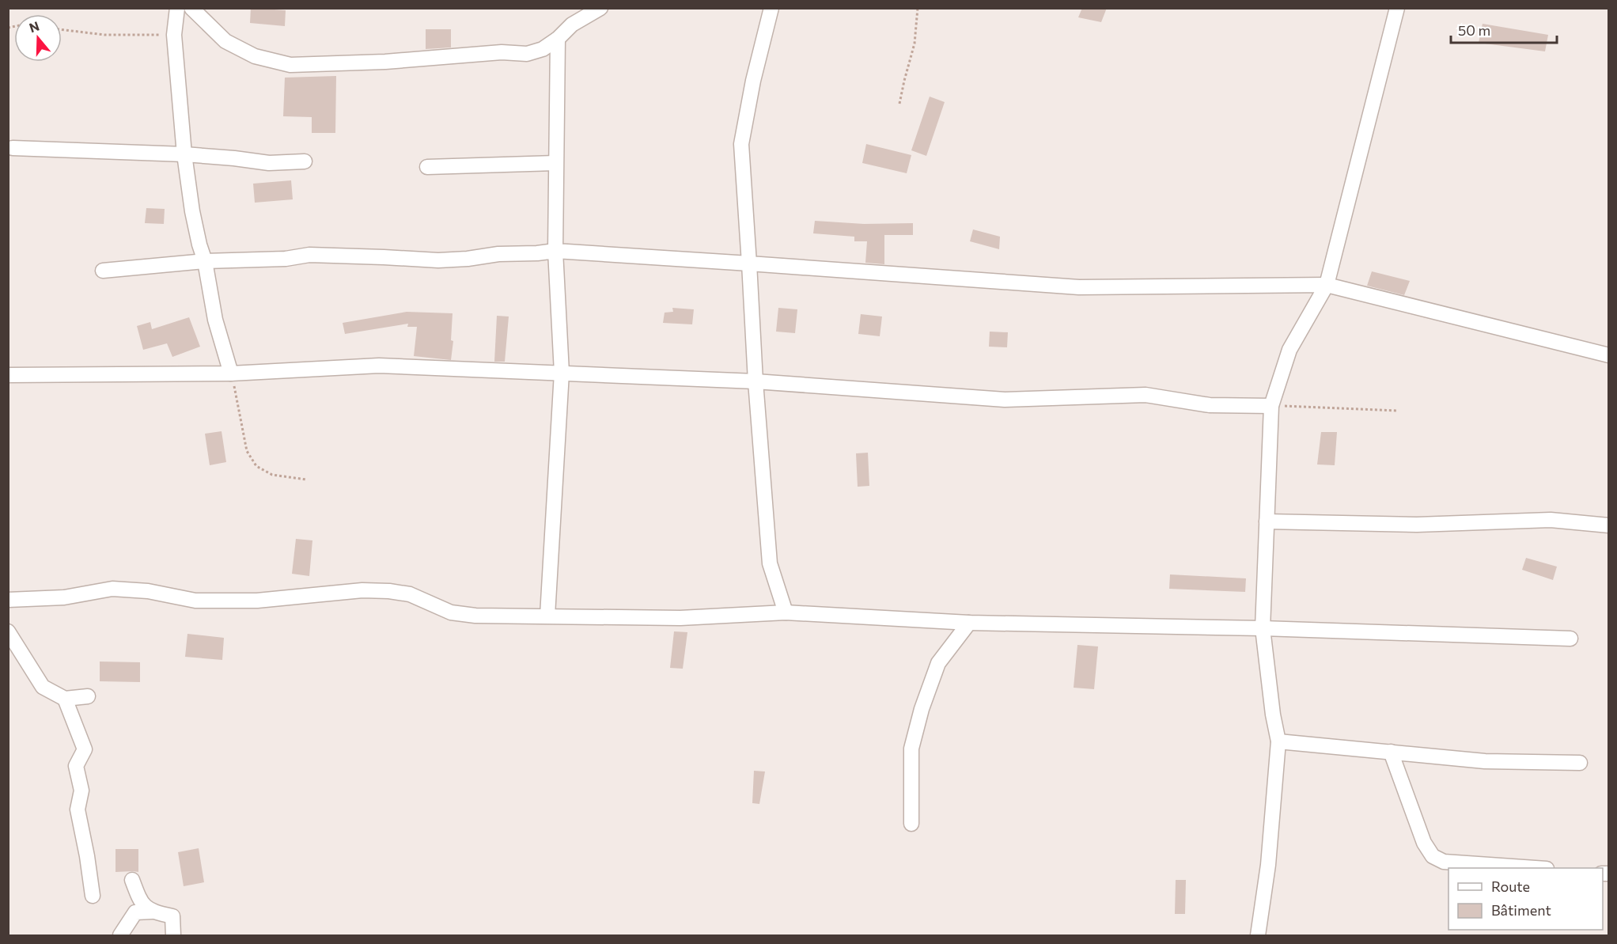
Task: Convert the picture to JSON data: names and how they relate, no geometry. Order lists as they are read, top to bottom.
{
  "legend": ["Route", "Bâtiment"],
  "scale_bar": "50 m",
  "north": "top"
}
